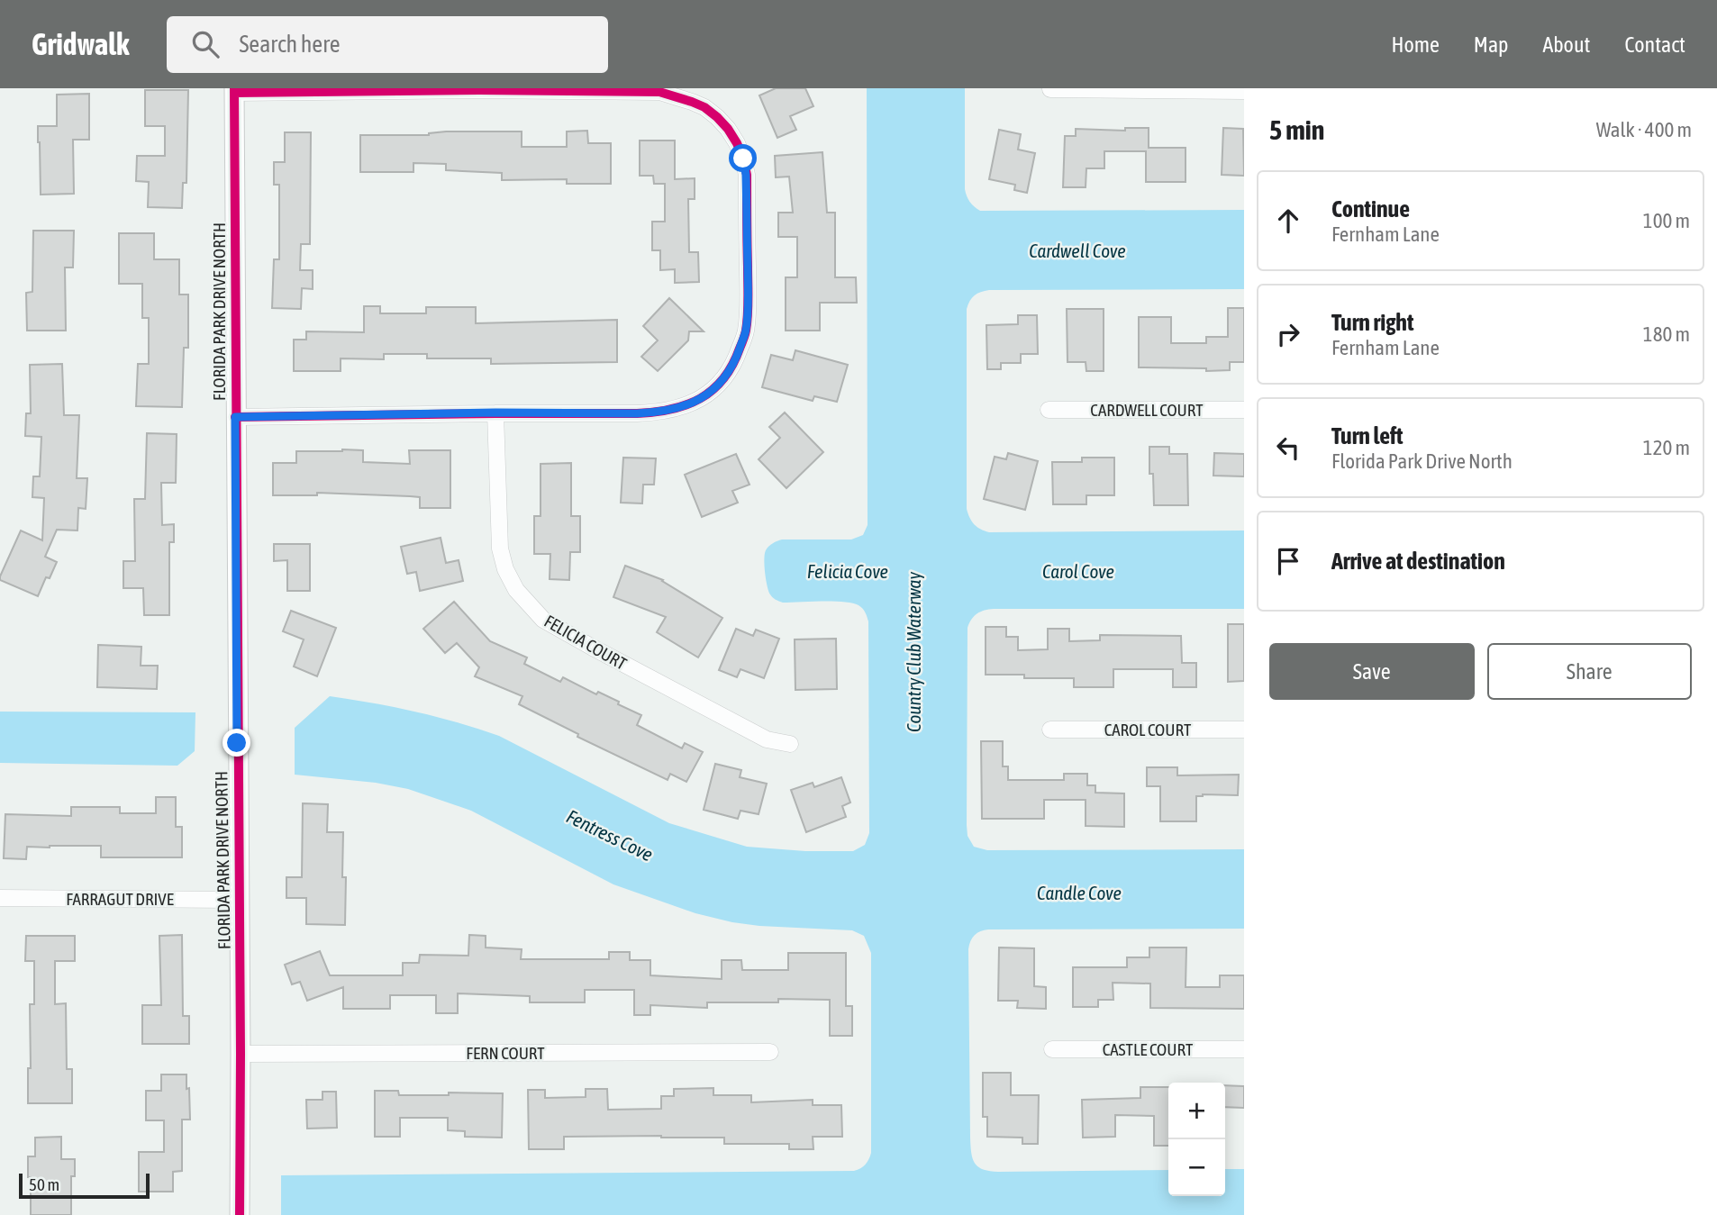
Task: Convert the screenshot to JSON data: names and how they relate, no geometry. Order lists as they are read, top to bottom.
{
  "streets": {
    "street": [
      "FLORIDA PARK DRIVE NORTH",
      "CARDWELL COURT",
      "FELICIA COURT",
      "CAROL COURT",
      "FARRAGUT DRIVE",
      "CASTLE COURT",
      "FERN COURT"
    ]
  },
  "crossings": [
    ["FLORIDA PARK DRIVE NORTH", "FARRAGUT DRIVE"],
    ["FLORIDA PARK DRIVE NORTH", "FERN COURT"]
  ],
  "water": [
    "Cardwell Cove",
    "Felicia Cove",
    "Carol Cove",
    "Country Club Waterway",
    "Fentress Cove",
    "Candle Cove"
  ],
  "scale_bar": "50 m",
  "page": {
    "header": "Gridwalk",
    "search": "Search here",
    "nav": [
      "Home",
      "Map",
      "About",
      "Contact"
    ],
    "heading": ["5 min", "Walk · 400 m"],
    "list": [
      ["Continue", "Fernham Lane", "100 m"],
      ["Turn right", "Fernham Lane", "180 m"],
      ["Turn left", "Florida Park Drive North", "120 m"],
      "Arrive at destination"
    ],
    "buttons": ["Save", "Share"],
    "map_buttons": ["+", "−"],
    "scale": "50 m"
  }
}
